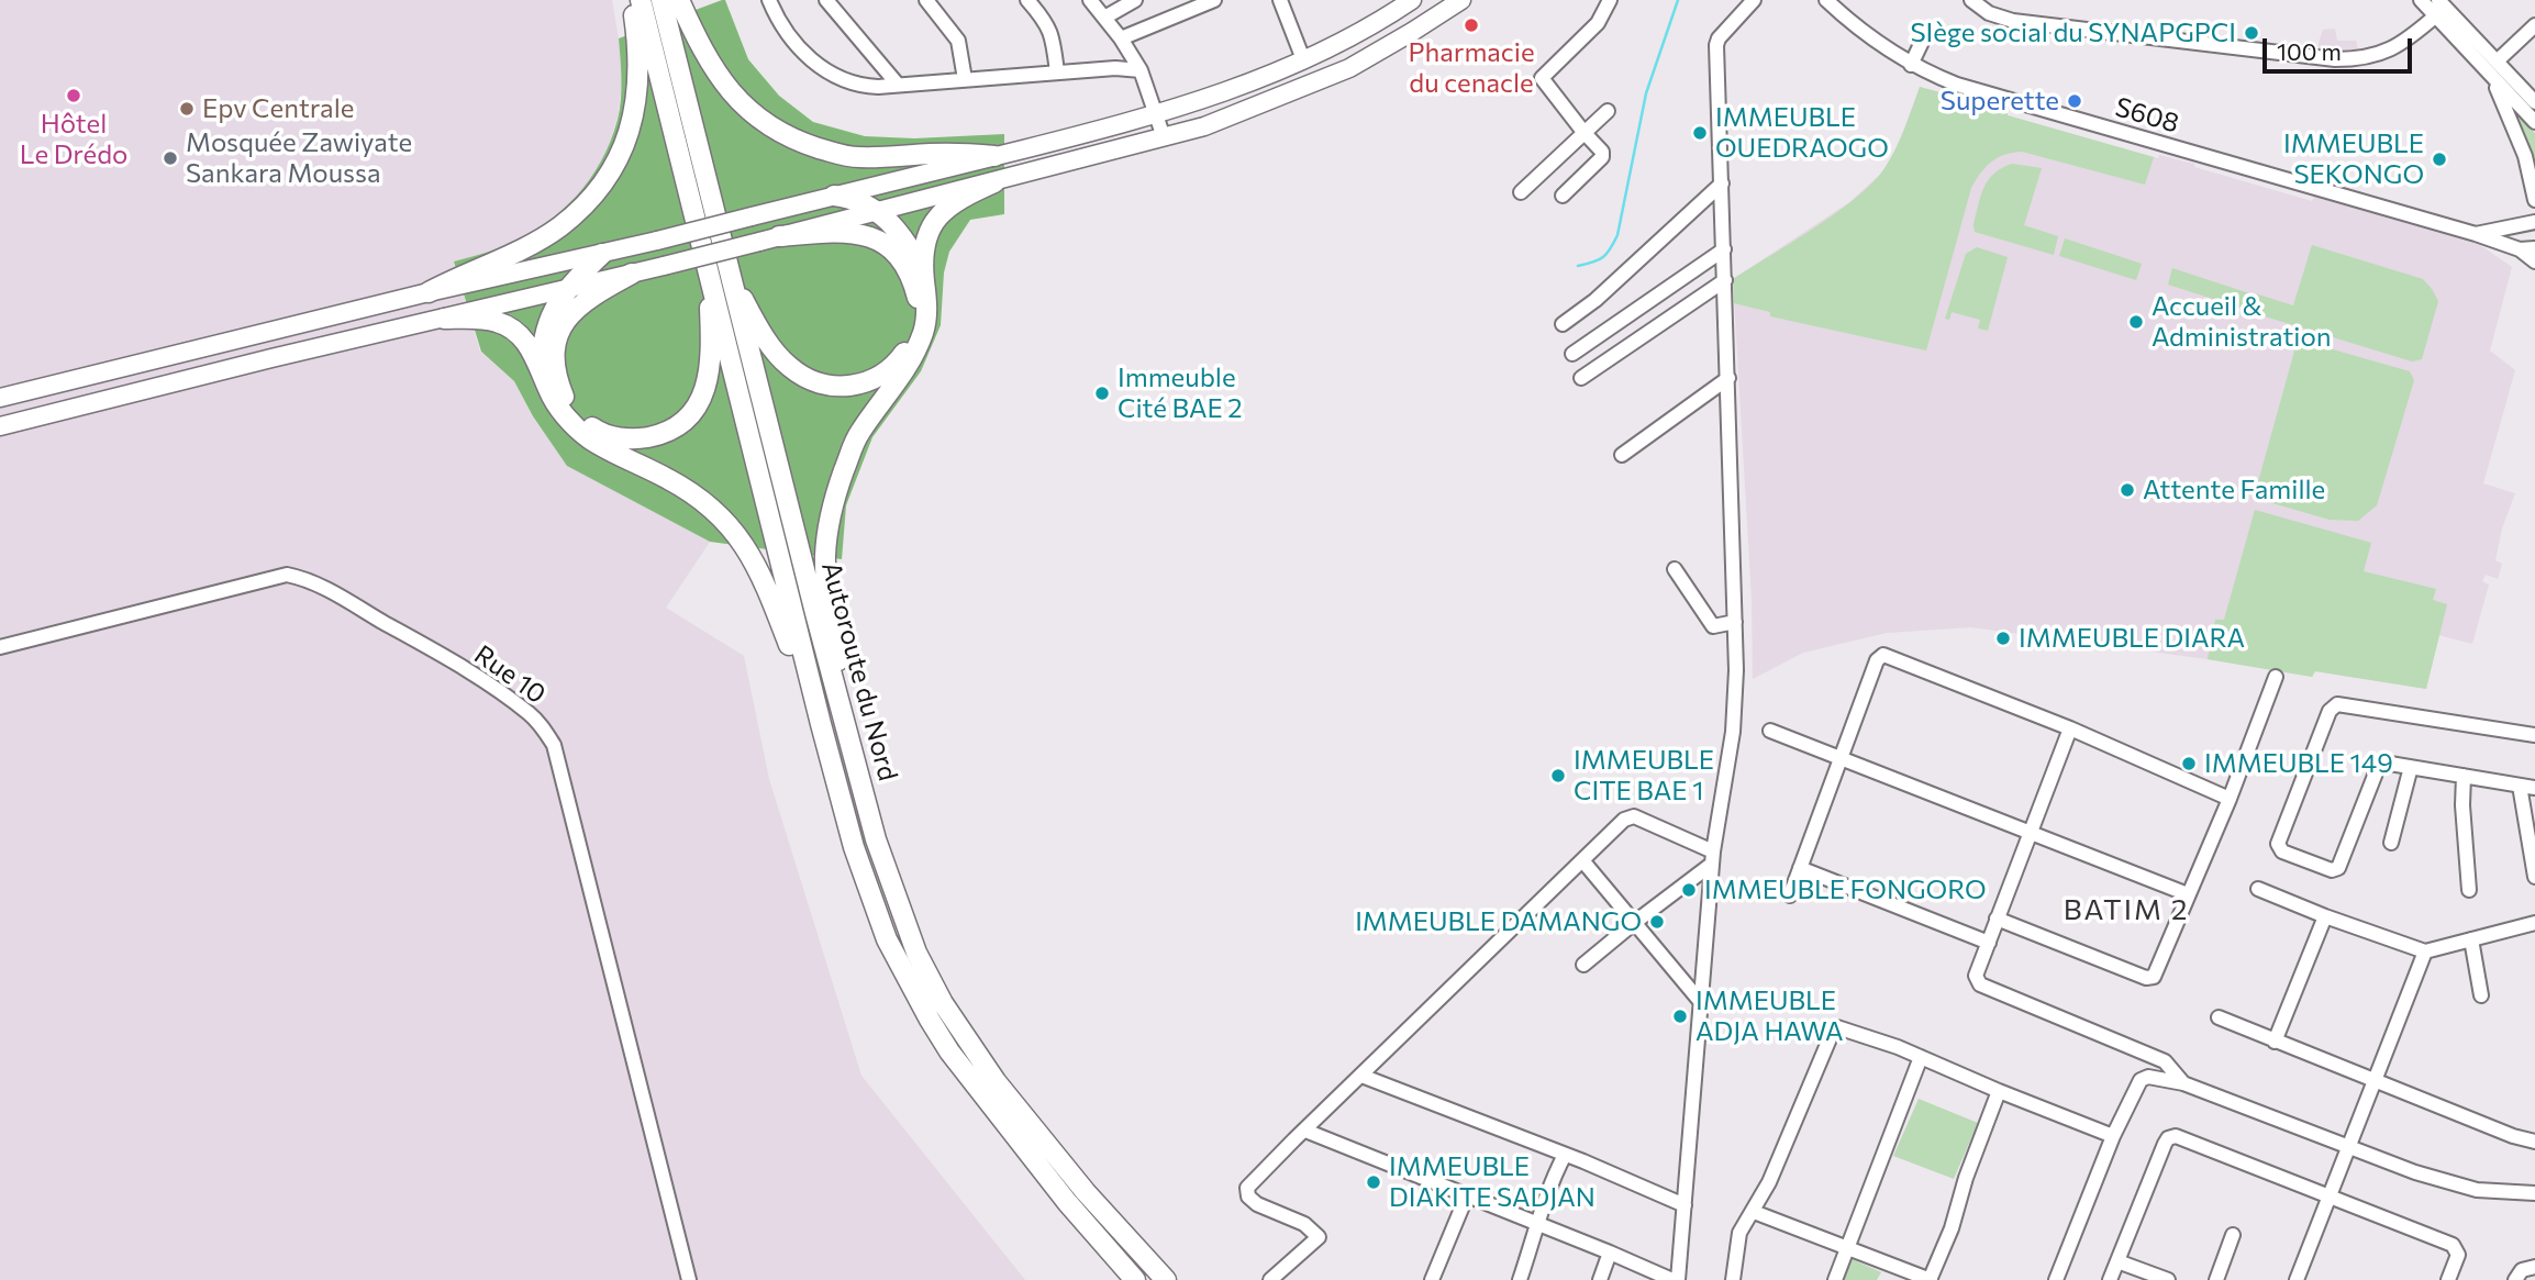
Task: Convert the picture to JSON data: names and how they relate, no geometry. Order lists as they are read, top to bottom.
{
  "streets": {
    "highway": ["Autoroute du Nord"],
    "street": ["S608", "Rue 10"]
  },
  "districts": ["BATIM 2"],
  "places": [
    "Pharmacie du cenacle",
    "SIège social du SYNAPGPCI",
    "Hôtel Le Drédo",
    "Superette",
    "Epv Centrale",
    "IMMEUBLE OUEDRAOGO",
    "Mosquée Zawiyate Sankara Moussa",
    "IMMEUBLE SEKONGO",
    "Accueil & Administration",
    "Immeuble Cité BAE 2",
    "Attente Famille",
    "IMMEUBLE DIARA",
    "IMMEUBLE 149",
    "IMMEUBLE CITE BAE 1",
    "IMMEUBLE FONGORO",
    "IMMEUBLE DAMANGO",
    "IMMEUBLE ADJA HAWA",
    "IMMEUBLE DIAKITE SADJAN"
  ],
  "scale_bar": "100 m"
}
